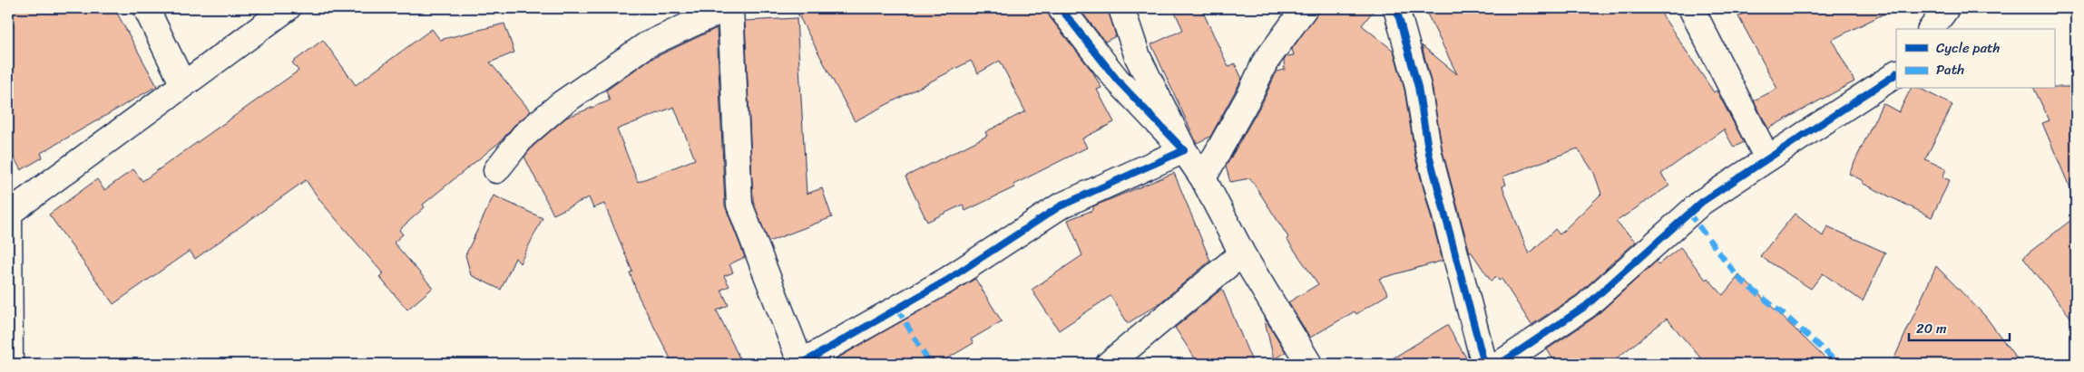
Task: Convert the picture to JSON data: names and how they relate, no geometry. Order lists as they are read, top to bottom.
{
  "legend": ["Cycle path", "Path"],
  "scale_bar": "20 m"
}
